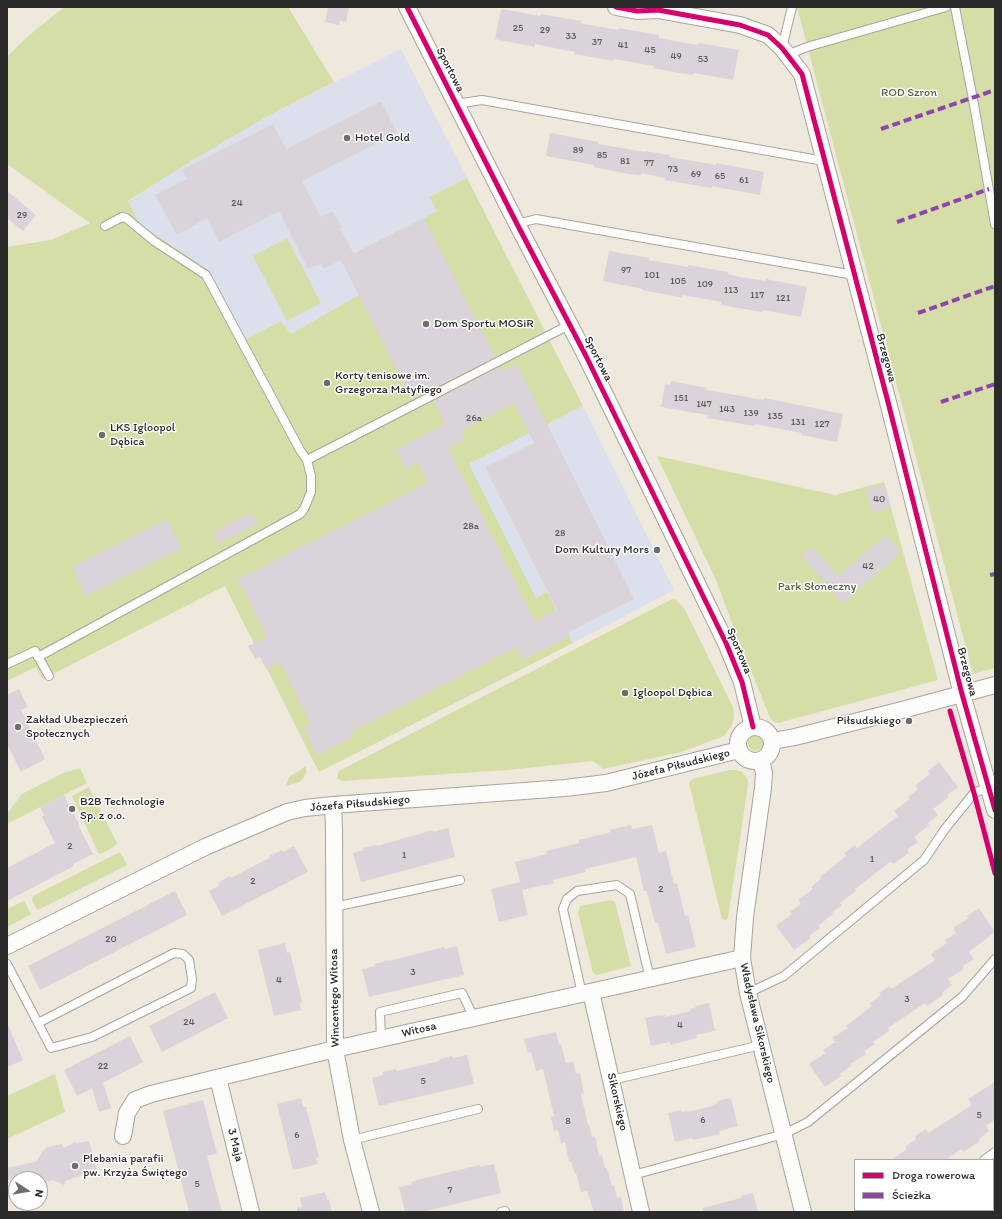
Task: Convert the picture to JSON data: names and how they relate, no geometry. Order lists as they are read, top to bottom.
{
  "streets": {
    "street": [
      "Sportowa",
      "Brzegowa",
      "Józefa Piłsudskiego",
      "Wincentego Witosa",
      "Władysława Sikorskiego",
      "Witosa",
      "Sikorskiego",
      "3 Maja"
    ]
  },
  "crossings": [
    ["Sportowa", "Józefa Piłsudskiego"],
    ["Sportowa", "Władysława Sikorskiego"],
    ["Józefa Piłsudskiego", "Wincentego Witosa"],
    ["Józefa Piłsudskiego", "Władysława Sikorskiego"],
    ["Wincentego Witosa", "Witosa"],
    ["Władysława Sikorskiego", "Witosa"],
    ["Witosa", "Sikorskiego"],
    ["Witosa", "3 Maja"]
  ],
  "parks": ["ROD Szron", "Park Słoneczny"],
  "places": [
    "Hotel Gold",
    "Dom Sportu MOSiR",
    "Korty tenisowe im. Grzegorza Matyfiego",
    "LKS Igloopol Dębica",
    "Dom Kultury Mors",
    "Igloopol Dębica",
    "Piłsudskiego",
    "Zakład Ubezpieczeń Społecznych",
    "B2B Technologie Sp. z o.o.",
    "Plebania parafii pw. Krzyża Świętego"
  ],
  "house_numbers": [
    "25",
    "29",
    "33",
    "37",
    "41",
    "45",
    "49",
    "53",
    "89",
    "85",
    "81",
    "77",
    "73",
    "69",
    "65",
    "61",
    "24",
    "29",
    "97",
    "101",
    "105",
    "109",
    "113",
    "117",
    "121",
    "151",
    "147",
    "143",
    "139",
    "135",
    "26a",
    "131",
    "127",
    "40",
    "28a",
    "28",
    "42",
    "2",
    "1",
    "1",
    "2",
    "2",
    "20",
    "3",
    "4",
    "3",
    "24",
    "4",
    "22",
    "5",
    "5",
    "6",
    "8",
    "6",
    "5",
    "7"
  ],
  "legend": ["Droga rowerowa", "Ścieżka"],
  "north": "right"
}
